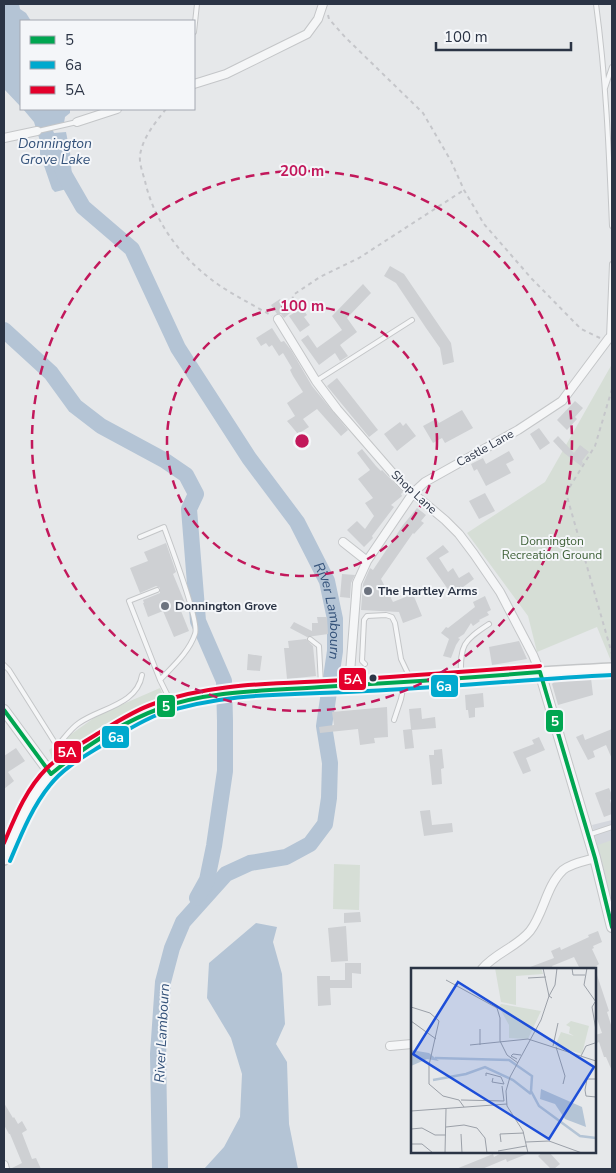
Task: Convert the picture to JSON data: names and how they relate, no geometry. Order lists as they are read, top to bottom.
{
  "streets": {
    "street": ["Castle Lane", "Shop Lane"]
  },
  "crossings": [
    ["Castle Lane", "Shop Lane"]
  ],
  "water": ["Donnington Grove Lake", "River Lambourn"],
  "parks": ["Donnington Recreation Ground"],
  "places": ["The Hartley Arms", "Donnington Grove"],
  "lines": ["transit line 5A", "transit line 5", "transit line 6a"],
  "legend": ["5", "6a", "5A"],
  "scale_bar": "100 m",
  "rings": ["200 m", "100 m"]
}
